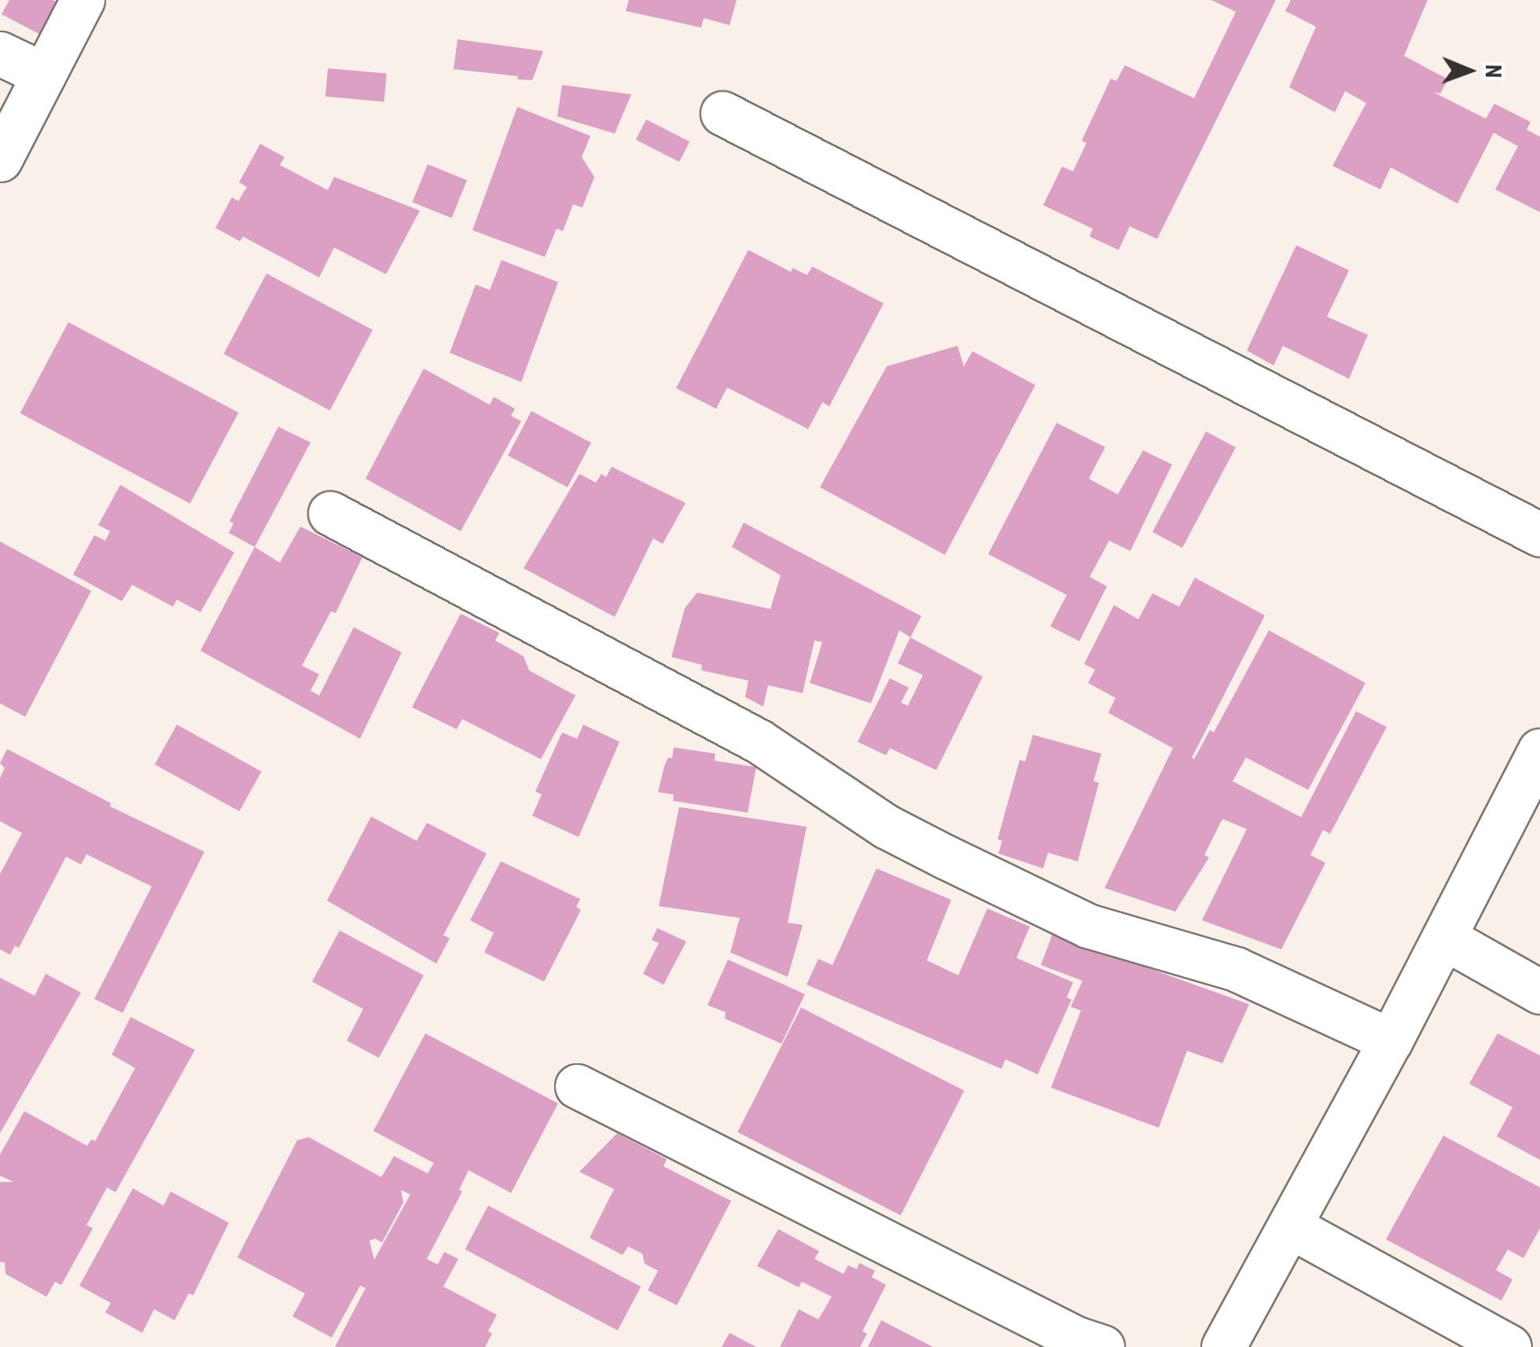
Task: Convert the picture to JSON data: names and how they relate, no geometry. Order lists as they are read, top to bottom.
{
  "north": "right"
}
